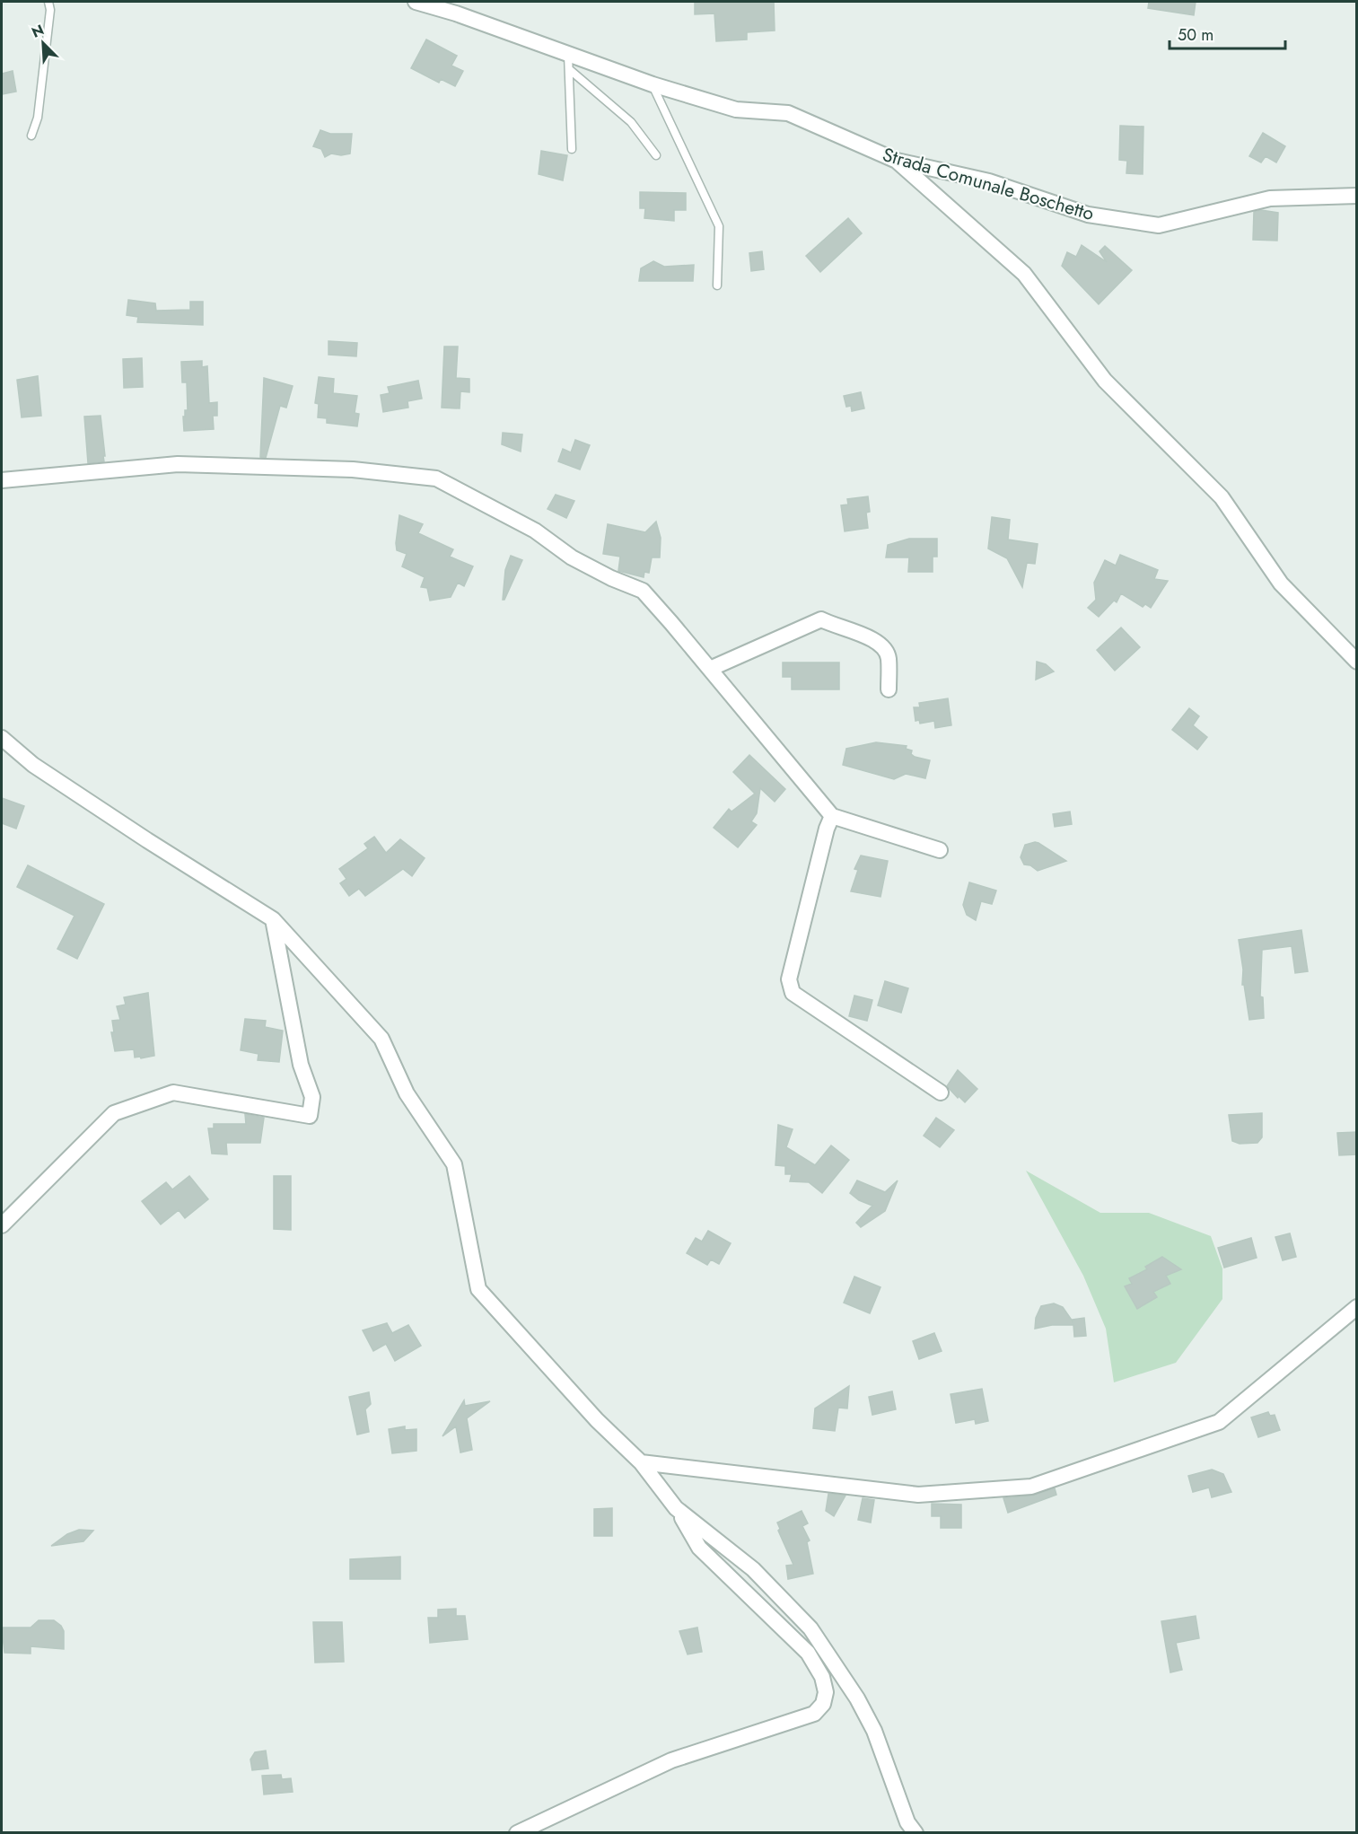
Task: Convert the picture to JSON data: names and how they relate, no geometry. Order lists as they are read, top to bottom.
{
  "streets": {
    "street": ["Strada Comunale Boschetto"]
  },
  "scale_bar": "50 m",
  "north": "top left"
}
